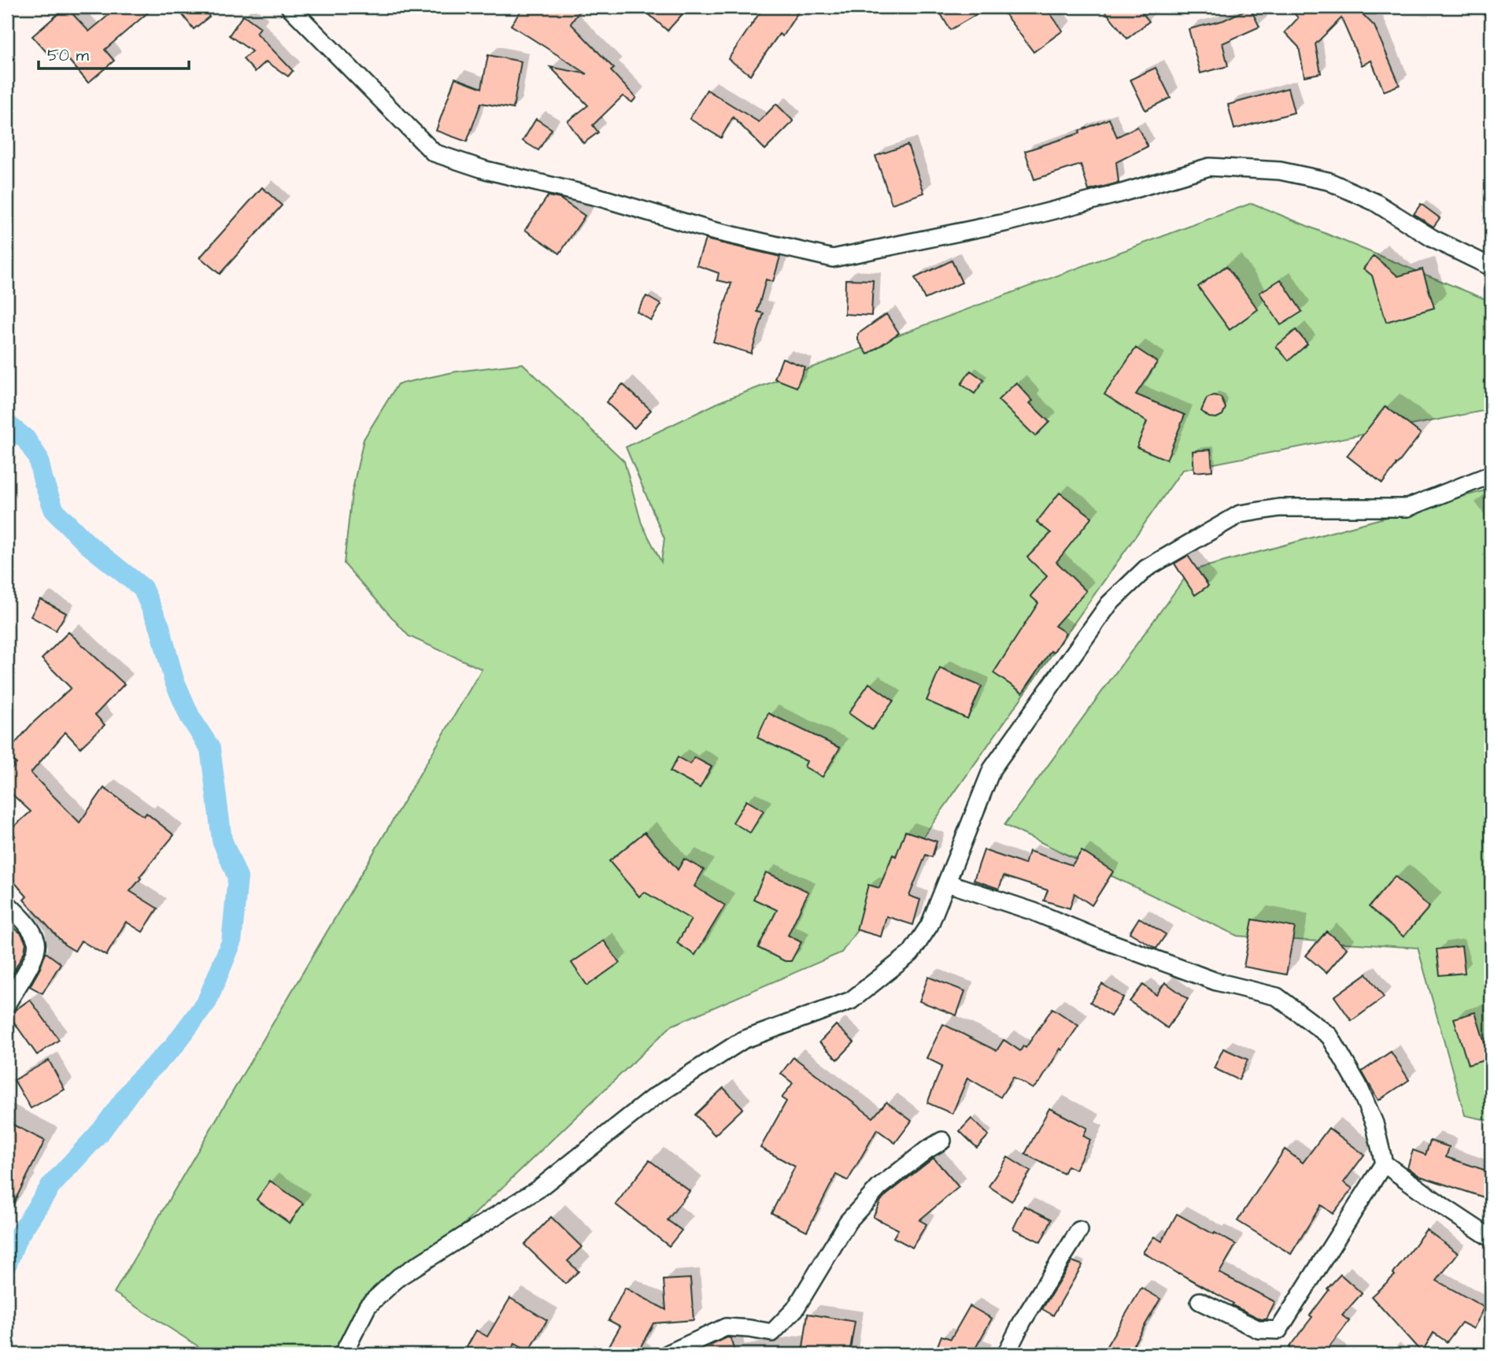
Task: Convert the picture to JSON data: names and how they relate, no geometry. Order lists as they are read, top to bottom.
{
  "scale_bar": "50 m"
}
